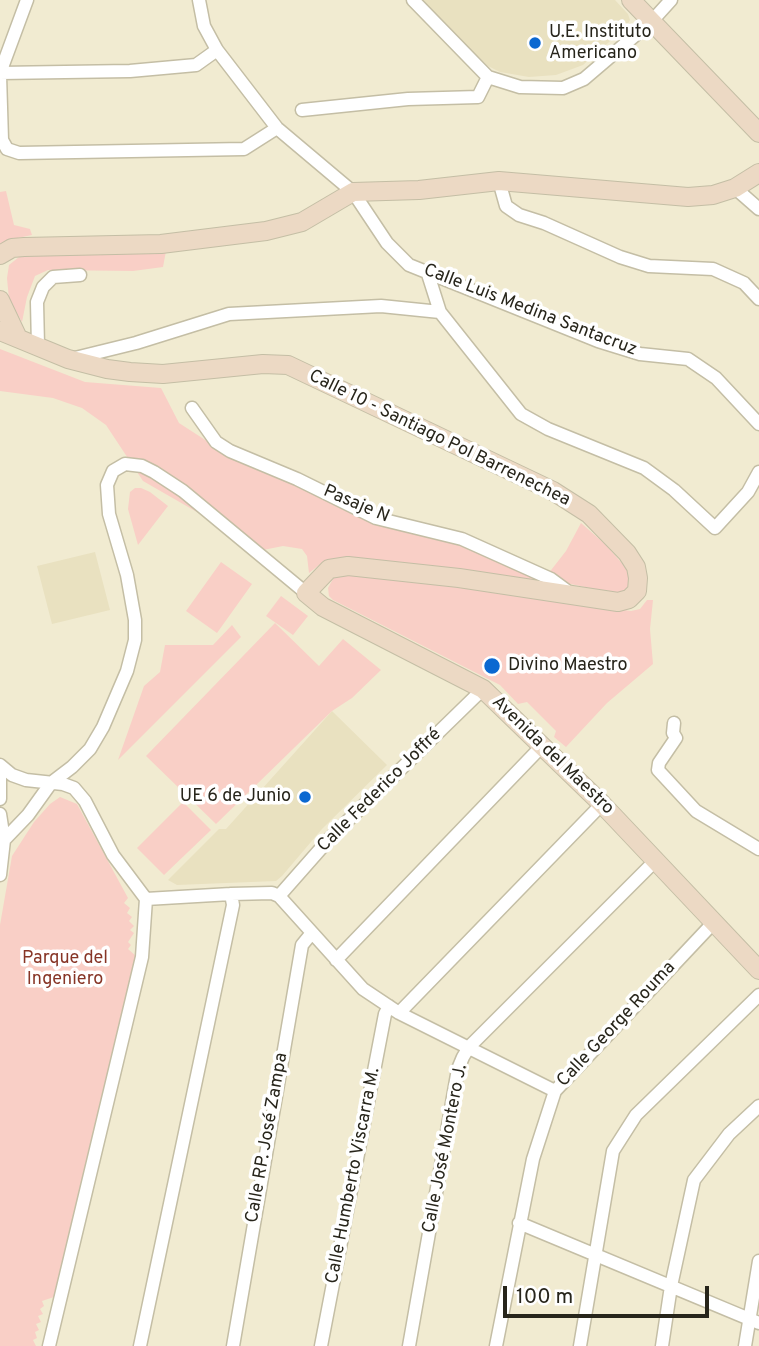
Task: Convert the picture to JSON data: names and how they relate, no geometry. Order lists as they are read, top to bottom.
{
  "streets": {
    "main road": ["Calle 10 - Santiago Pol Barrenechea", "Avenida del Maestro"],
    "street": [
      "Calle Luis Medina Santacruz",
      "Pasaje N",
      "Calle Federico Joffré",
      "Calle George Rouma",
      "Calle RP. José Zampa",
      "Calle José Montero J.",
      "Calle Humberto Viscarra M."
    ]
  },
  "crossings": [
    ["Calle 10 - Santiago Pol Barrenechea", "Pasaje N"],
    ["Calle 10 - Santiago Pol Barrenechea", "Avenida del Maestro"],
    ["Avenida del Maestro", "Calle Federico Joffré"],
    ["Avenida del Maestro", "Calle George Rouma"],
    ["Avenida del Maestro", "Calle José Montero J."],
    ["Avenida del Maestro", "Calle Humberto Viscarra M."]
  ],
  "parks": ["Parque del Ingeniero"],
  "places": ["U.E. Instituto Americano", "Divino Maestro", "UE 6 de Junio"],
  "scale_bar": "100 m"
}
